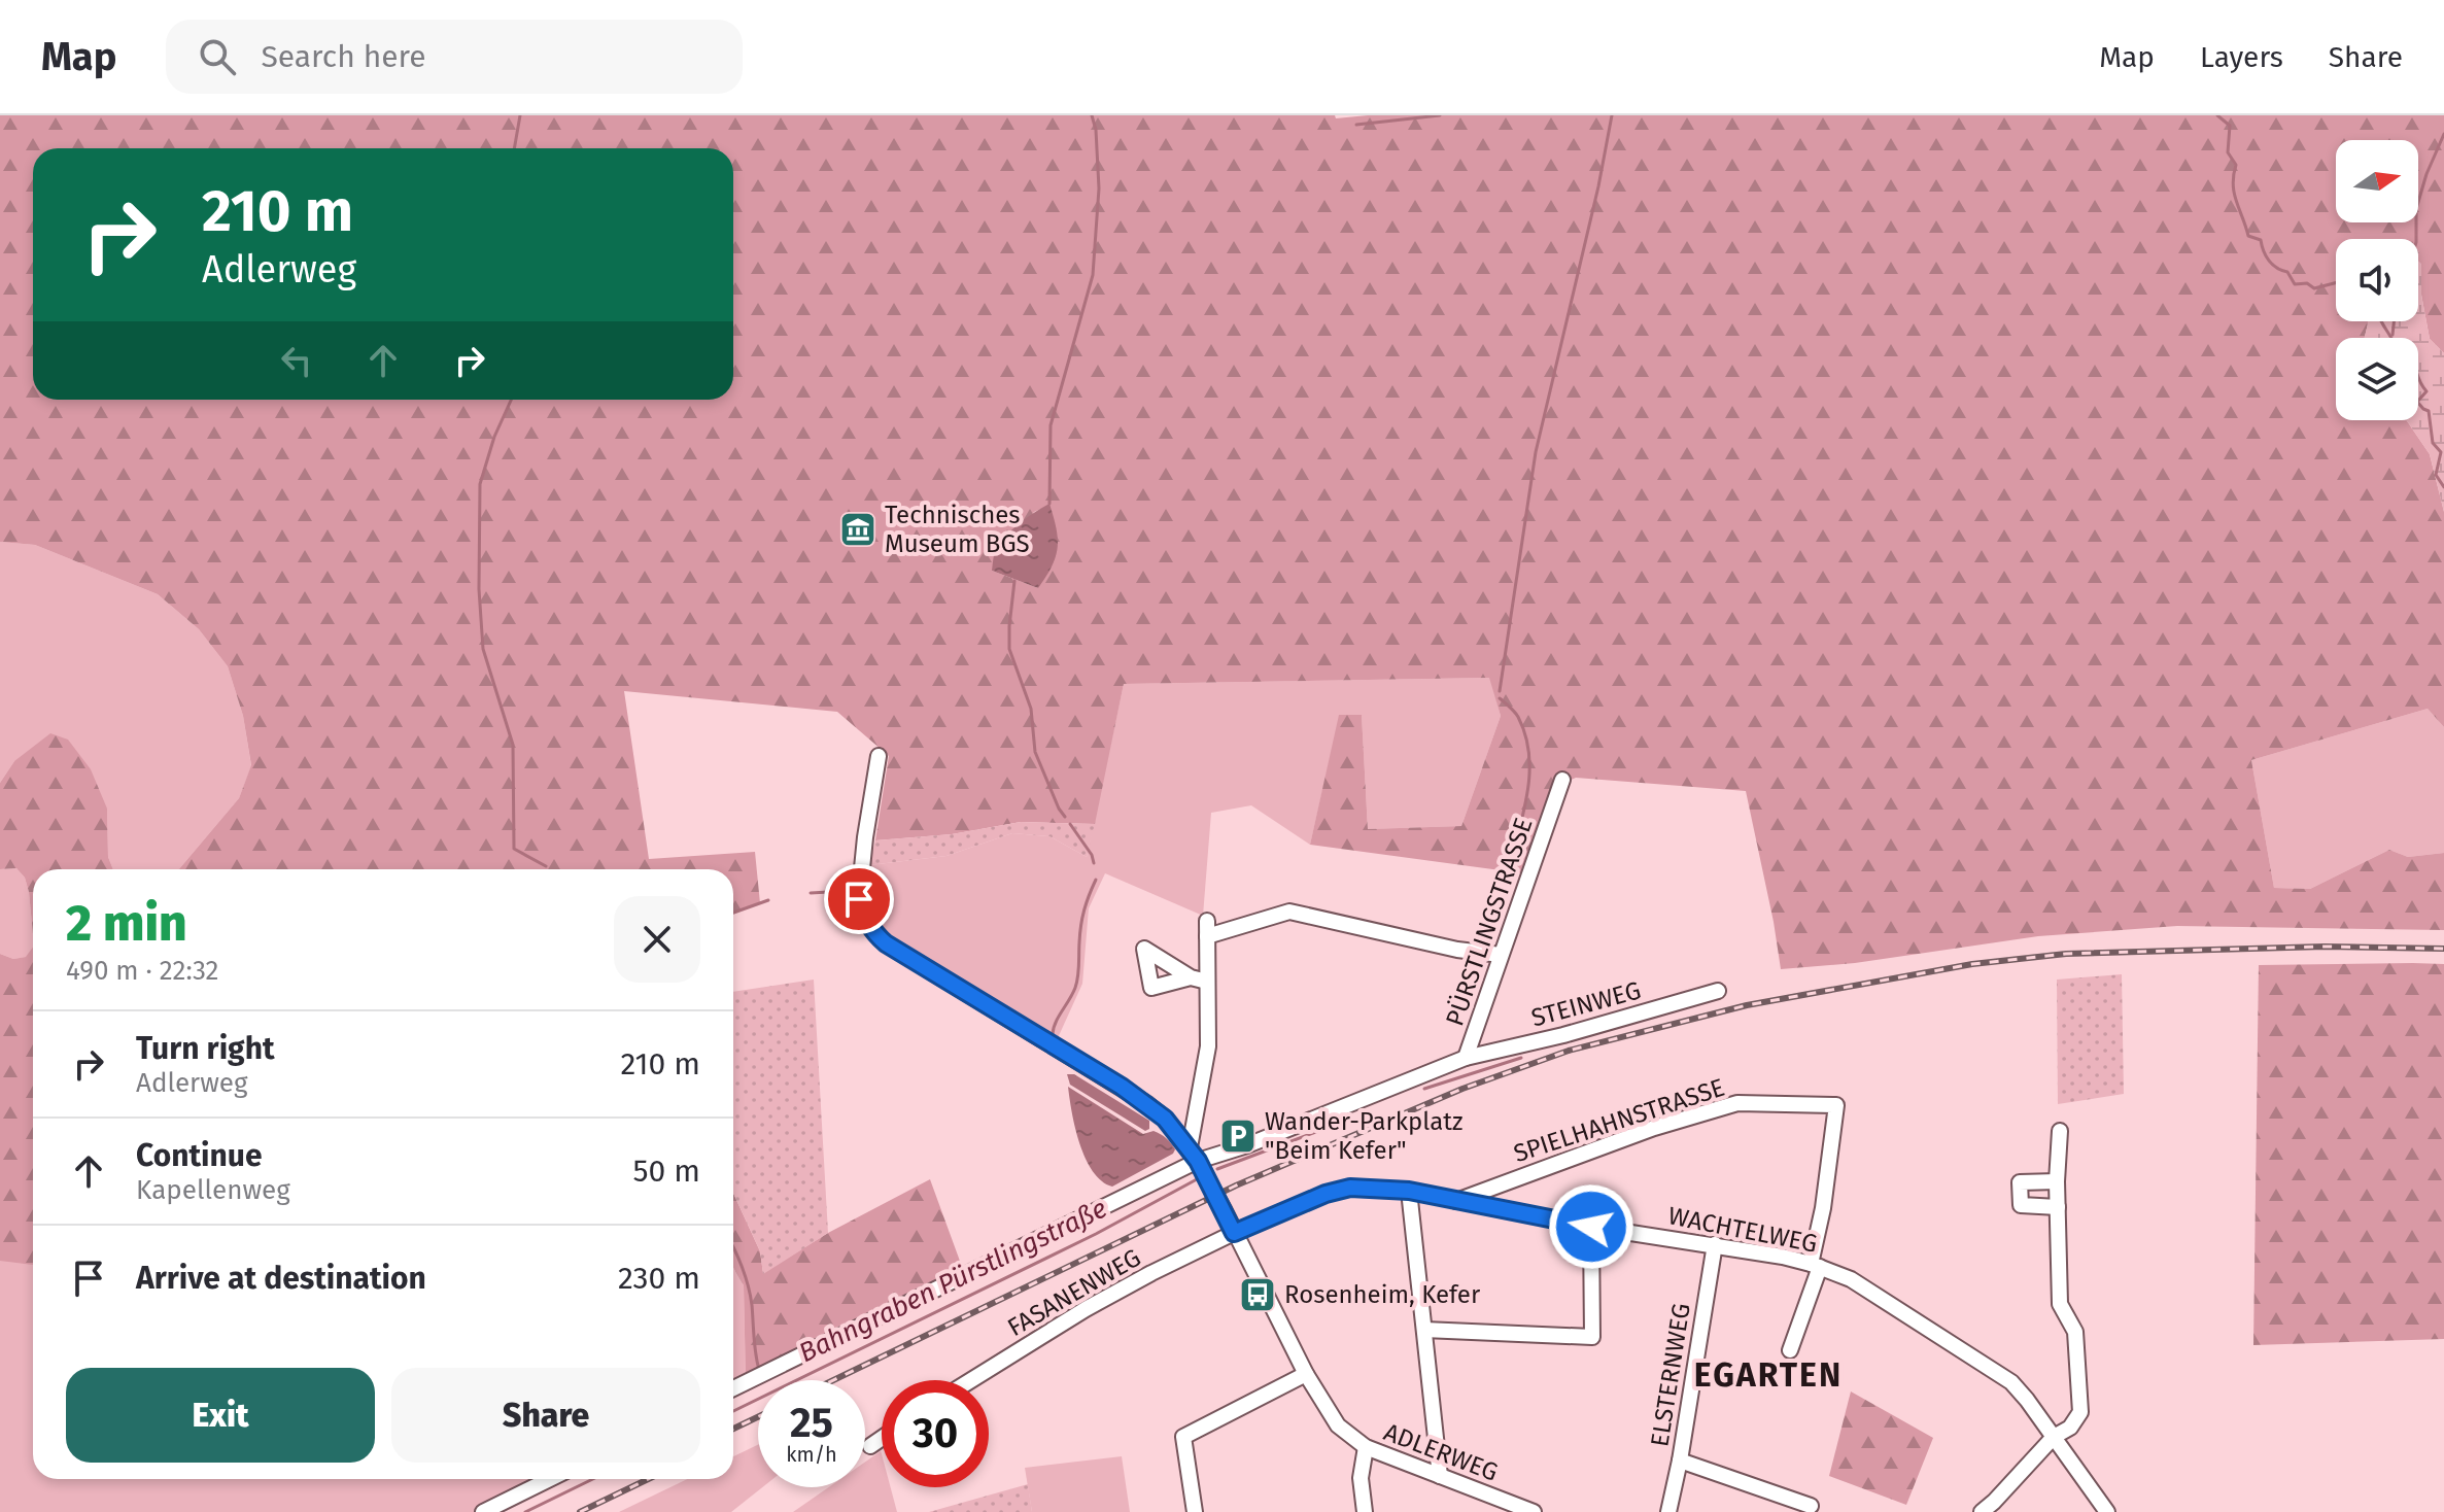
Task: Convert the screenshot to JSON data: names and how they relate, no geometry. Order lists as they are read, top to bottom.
{
  "streets": {
    "street": [
      "PÜRSTLINGSTRASSE",
      "STEINWEG",
      "SPIELHAHNSTRASSE",
      "WACHTELWEG",
      "FASANENWEG",
      "ELSTERNWEG",
      "ADLERWEG"
    ]
  },
  "crossings": [
    ["PÜRSTLINGSTRASSE", "STEINWEG"],
    ["PÜRSTLINGSTRASSE", "ADLERWEG"],
    ["SPIELHAHNSTRASSE", "WACHTELWEG"],
    ["WACHTELWEG", "FASANENWEG"],
    ["WACHTELWEG", "ELSTERNWEG"],
    ["WACHTELWEG", "ADLERWEG"],
    ["FASANENWEG", "ADLERWEG"]
  ],
  "districts": ["EGARTEN"],
  "water": ["Bahngraben Pürstlingstraße"],
  "places": {
    "museum": ["Technisches Museum BGS"],
    "parking": ["Wander-Parkplatz \"Beim Kefer\""],
    "bus stop": ["Rosenheim, Kefer"]
  },
  "north": "right",
  "page": {
    "header": "Map",
    "search": "Search here",
    "nav": ["Map", "Layers", "Share"],
    "turn": ["210 m", "Adlerweg"],
    "heading": ["2 min", "490 m · 22:32"],
    "list": [
      {
        "name": "Turn right",
        "note": "Adlerweg",
        "value": "210 m"
      },
      {
        "name": "Continue",
        "note": "Kapellenweg",
        "value": "50 m"
      },
      {
        "name": "Arrive at destination",
        "value": "230 m"
      }
    ],
    "buttons": ["Exit", "Share"],
    "speed": "25 km/h",
    "limit": "30"
  }
}
